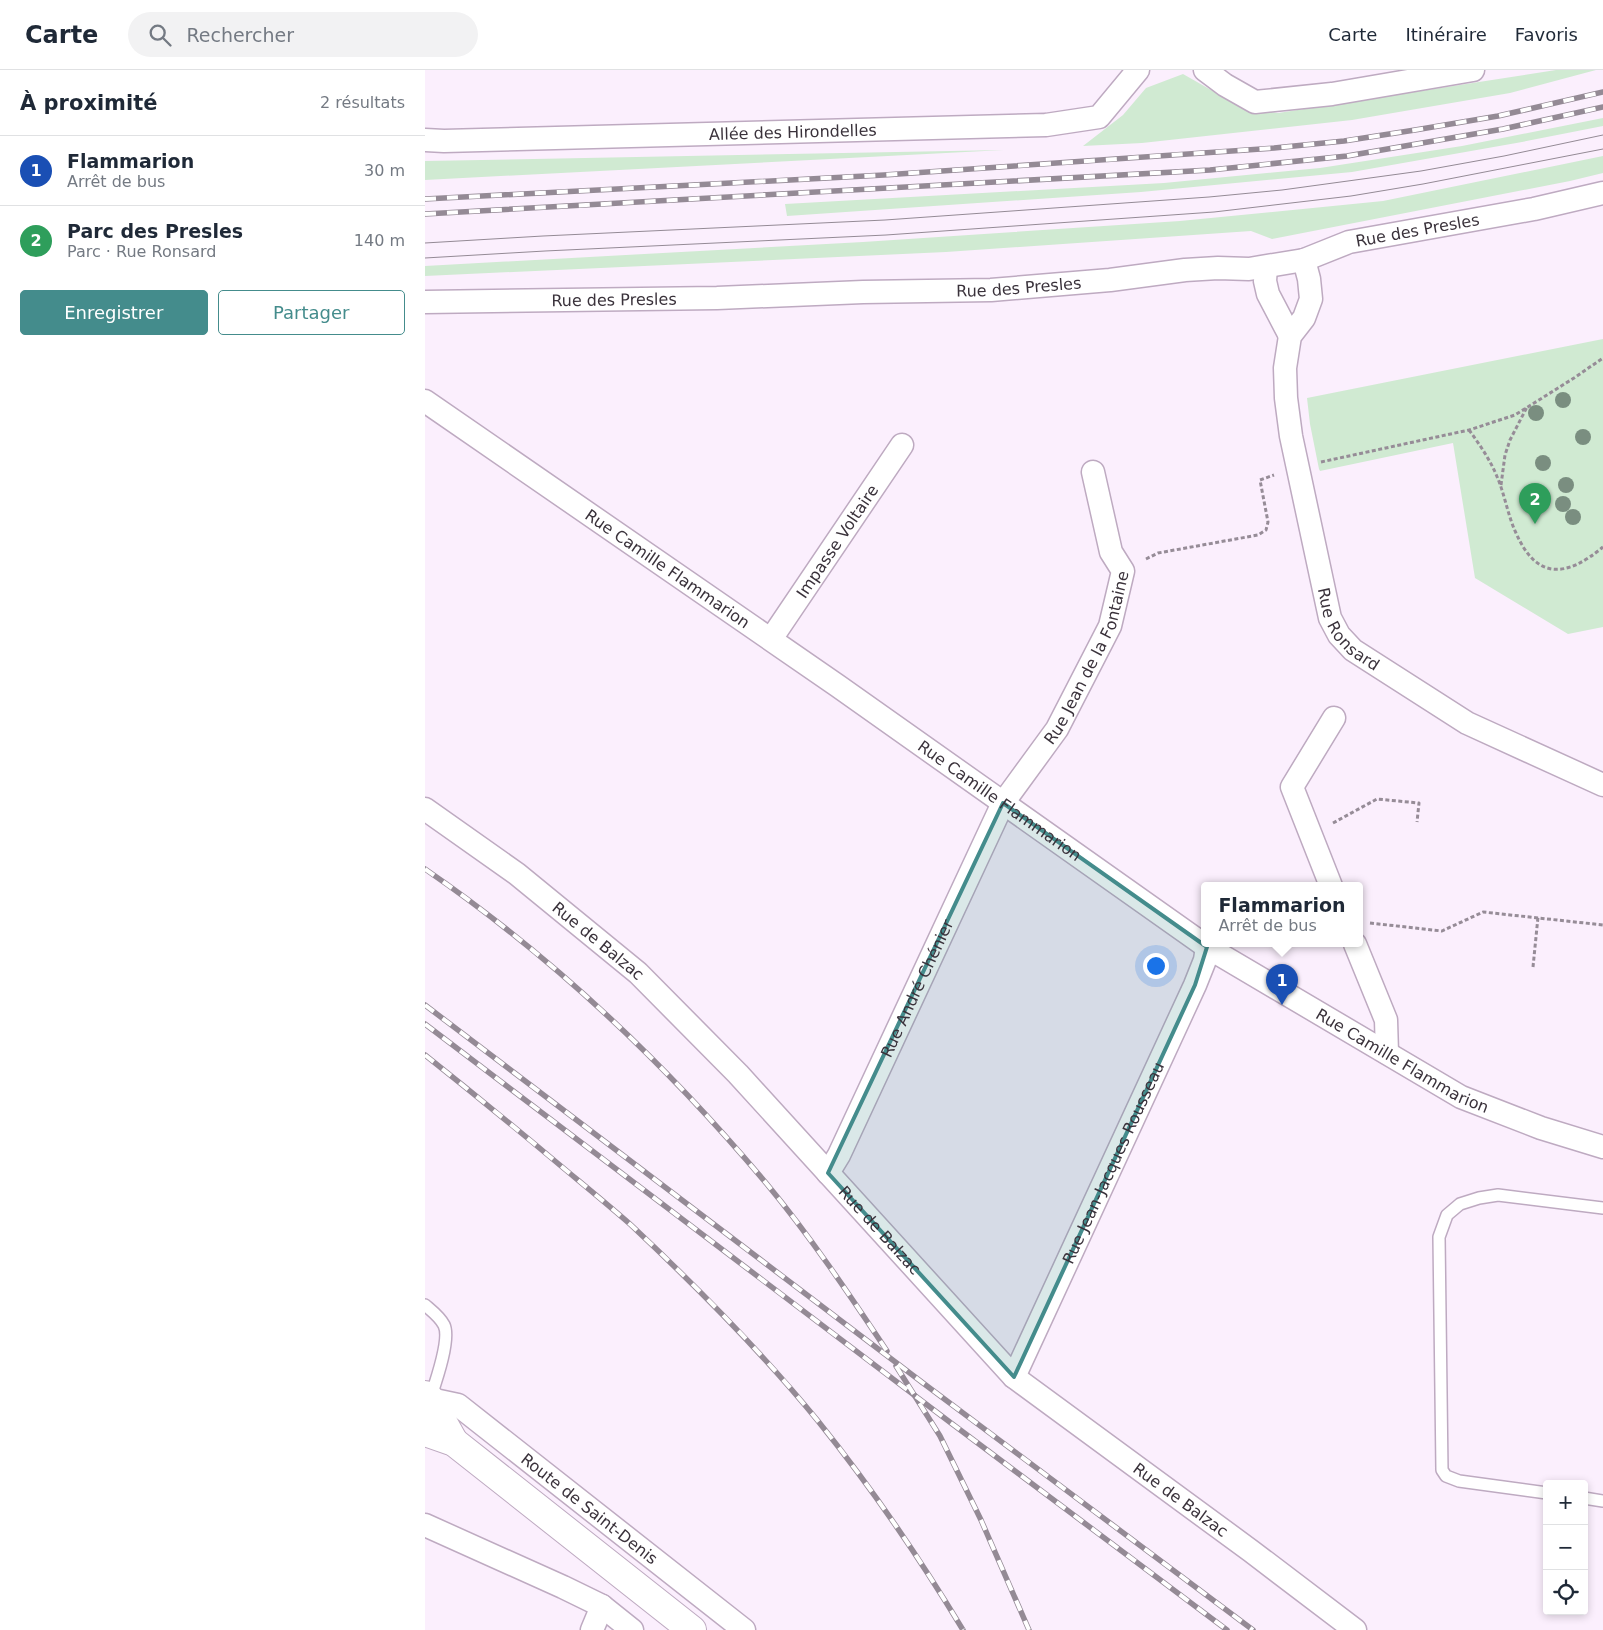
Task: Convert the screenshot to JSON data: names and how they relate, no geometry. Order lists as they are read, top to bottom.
{
  "streets": {
    "main road": ["Route de Saint-Denis"],
    "street": [
      "Allée des Hirondelles",
      "Rue des Presles",
      "Impasse Voltaire",
      "Rue Camille Flammarion",
      "Rue Ronsard",
      "Rue Jean de la Fontaine",
      "Rue de Balzac",
      "Rue André Chénier",
      "Rue Jean-Jacques Rousseau"
    ]
  },
  "crossings": [
    ["Rue des Presles", "Rue Ronsard"],
    ["Impasse Voltaire", "Rue Camille Flammarion"],
    ["Rue Camille Flammarion", "Rue Jean de la Fontaine"],
    ["Rue Camille Flammarion", "Rue André Chénier"],
    ["Rue Camille Flammarion", "Rue Jean-Jacques Rousseau"],
    ["Rue Jean de la Fontaine", "Rue André Chénier"],
    ["Rue de Balzac", "Rue André Chénier"],
    ["Rue de Balzac", "Rue Jean-Jacques Rousseau"]
  ],
  "page": {
    "header": "Carte",
    "search": "Rechercher",
    "nav": ["Carte", "Itinéraire", "Favoris"],
    "heading": ["À proximité", "2 résultats"],
    "list": [
      {
        "mark": "1",
        "name": "Flammarion",
        "note": "Arrêt de bus",
        "value": "30 m"
      },
      {
        "mark": "2",
        "name": "Parc des Presles",
        "note": "Parc · Rue Ronsard",
        "value": "140 m"
      }
    ],
    "buttons": ["Enregistrer", "Partager"],
    "pins": ["2", "1"],
    "popup": ["Flammarion", "Arrêt de bus"],
    "map_buttons": ["+", "−"]
  }
}
